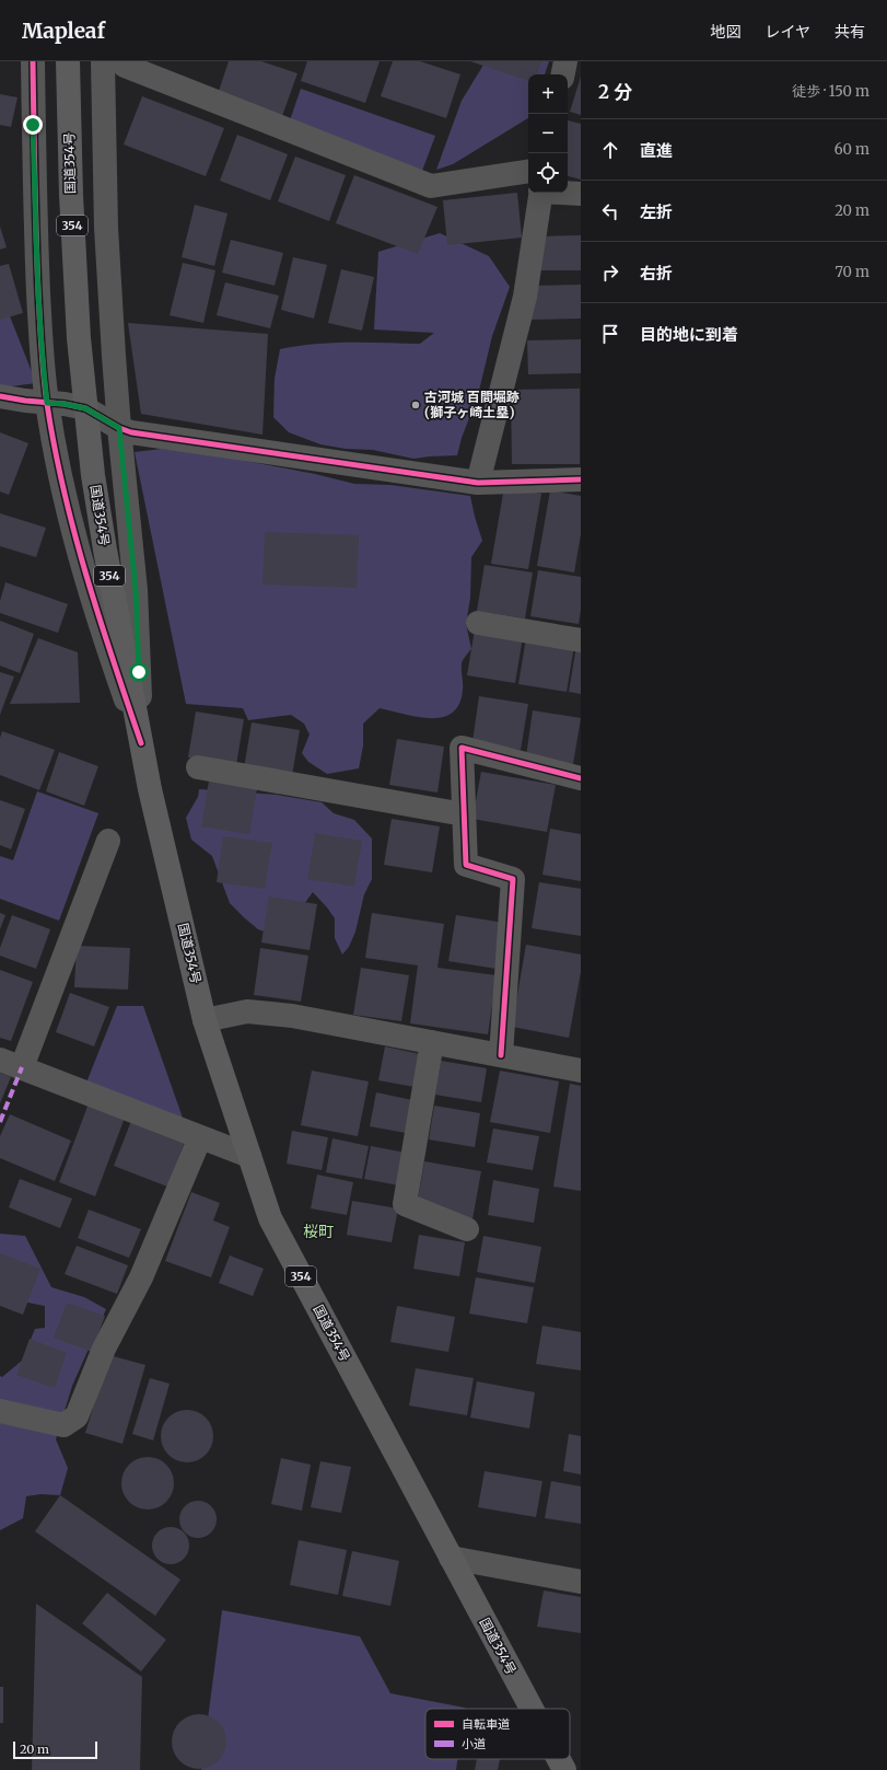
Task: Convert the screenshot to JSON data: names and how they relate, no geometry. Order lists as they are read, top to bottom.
{
  "streets": {
    "highway": ["国道354号", "354"]
  },
  "districts": ["桜町"],
  "places": ["古河城 百間堀跡 (獅子ヶ崎土塁)"],
  "legend": ["自転車道", "小道"],
  "scale_bar": "20 m",
  "page": {
    "header": "Mapleaf",
    "nav": ["地図", "レイヤ", "共有"],
    "heading": ["2 分", "徒歩 · 150 m"],
    "map_buttons": ["+", "−"],
    "list": [
      ["直進", "60 m"],
      ["左折", "20 m"],
      ["右折", "70 m"],
      "目的地に到着"
    ],
    "scale": "20 m"
  }
}
